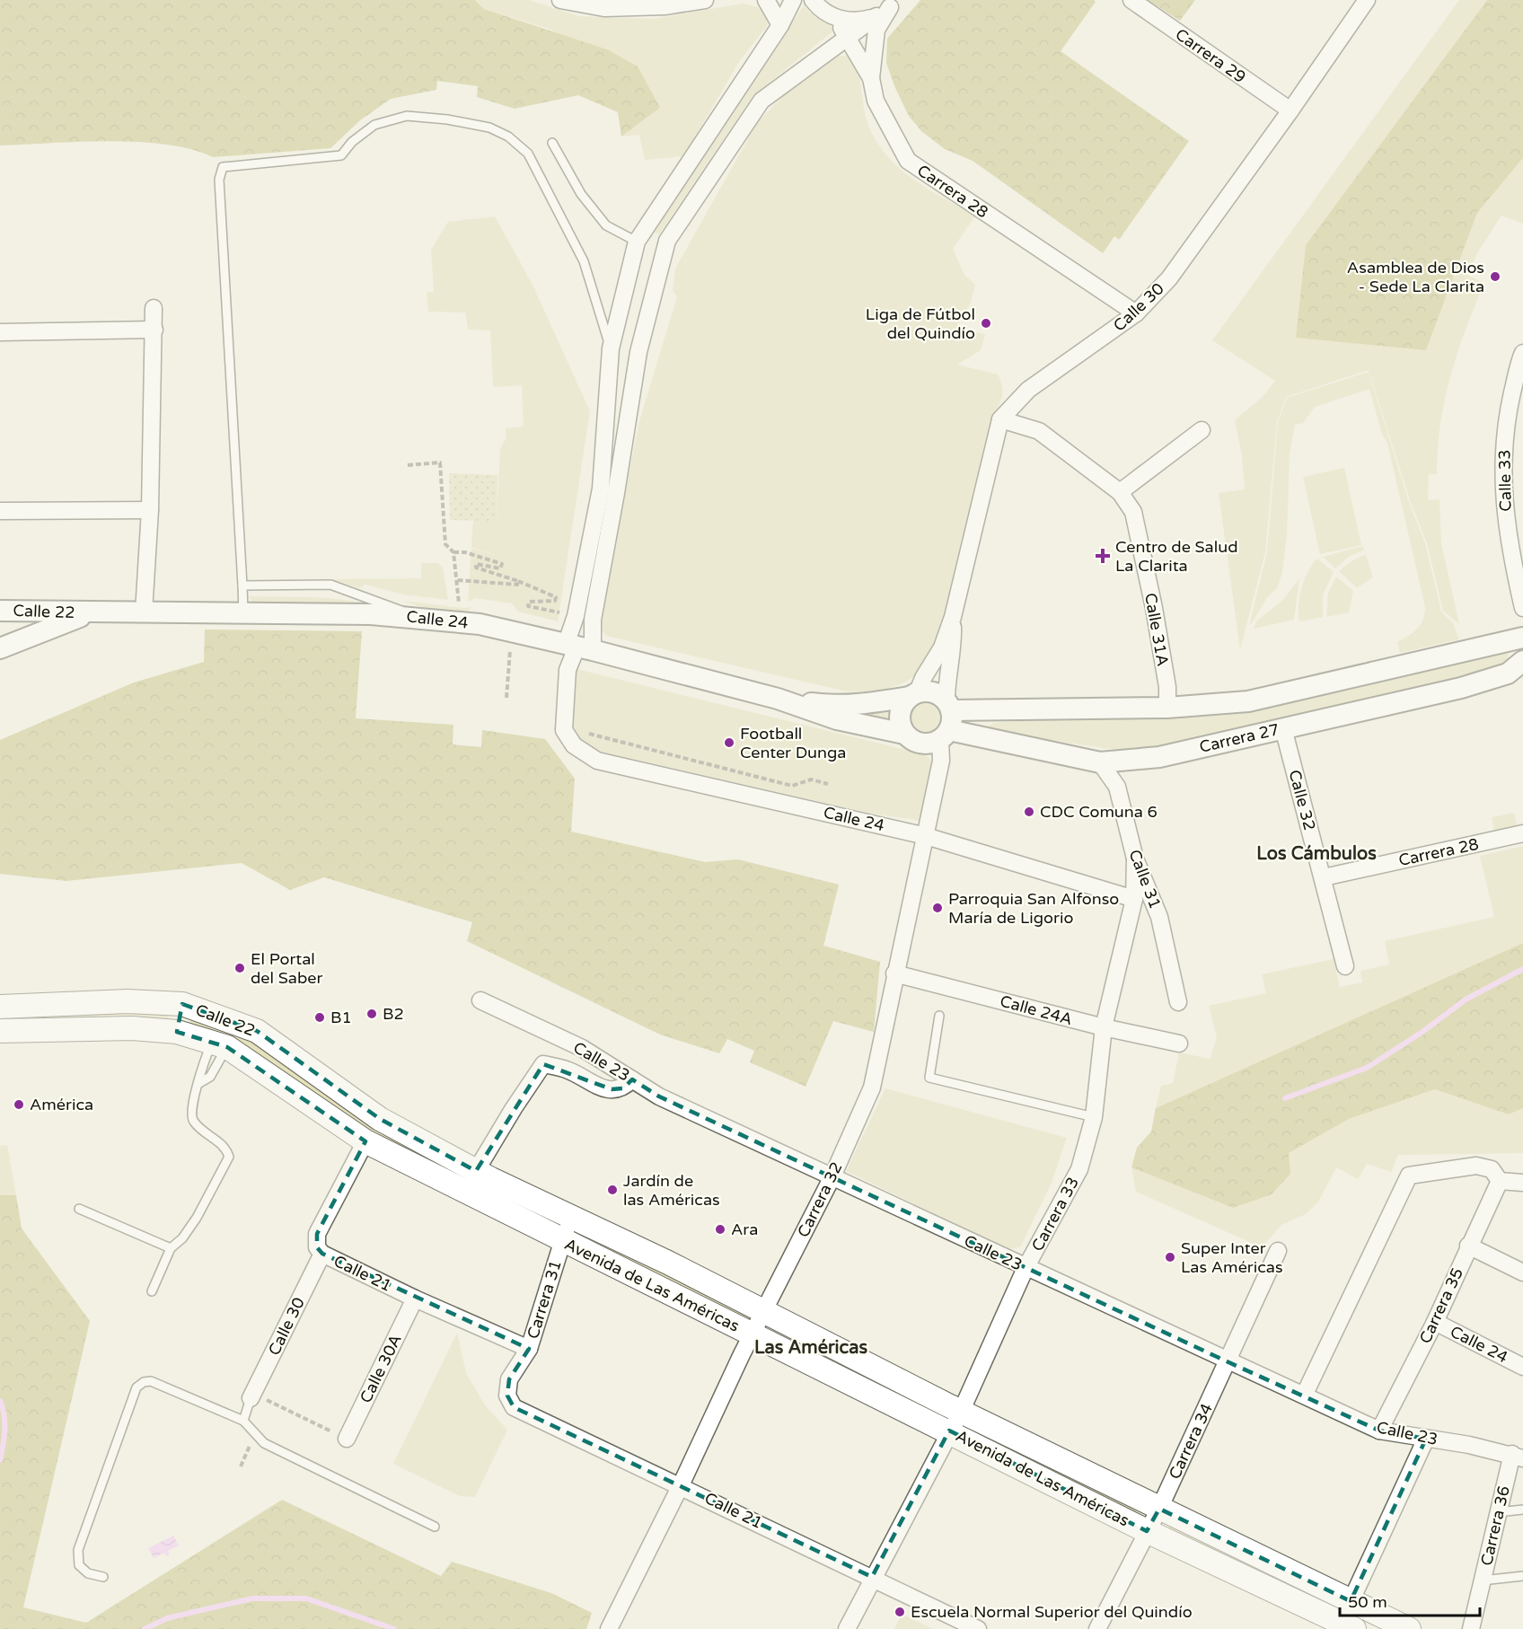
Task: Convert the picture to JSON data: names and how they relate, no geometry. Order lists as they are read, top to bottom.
{
  "streets": {
    "main road": ["Calle 22", "Avenida de Las Américas"],
    "street": [
      "Carrera 29",
      "Carrera 28",
      "Calle 30",
      "Calle 33",
      "Calle 24",
      "Calle 31A",
      "Carrera 27",
      "Calle 32",
      "Calle 31",
      "Calle 24A",
      "Calle 23",
      "Carrera 32",
      "Carrera 33",
      "Calle 21",
      "Carrera 31",
      "Carrera 35",
      "Calle 30A",
      "Carrera 34",
      "Carrera 36"
    ]
  },
  "crossings": [
    ["Carrera 29", "Calle 30"],
    ["Carrera 28", "Calle 30"],
    ["Carrera 28", "Calle 32"],
    ["Calle 30", "Carrera 27"],
    ["Calle 30", "Carrera 32"],
    ["Calle 30", "Calle 21"],
    ["Calle 30", "Avenida de Las Américas"],
    ["Calle 22", "Calle 24"],
    ["Calle 22", "Avenida de Las Américas"],
    ["Calle 24", "Carrera 32"],
    ["Calle 24", "Carrera 33"],
    ["Calle 24", "Carrera 35"],
    ["Calle 31A", "Carrera 27"],
    ["Carrera 27", "Calle 32"],
    ["Carrera 27", "Calle 31"],
    ["Carrera 27", "Carrera 32"],
    ["Calle 31", "Carrera 33"],
    ["Calle 24A", "Carrera 32"],
    ["Calle 24A", "Carrera 33"],
    ["Calle 23", "Carrera 32"],
    ["Calle 23", "Carrera 33"],
    ["Calle 23", "Carrera 35"],
    ["Calle 23", "Carrera 34"],
    ["Calle 23", "Carrera 36"],
    ["Carrera 32", "Calle 21"],
    ["Carrera 32", "Avenida de Las Américas"],
    ["Carrera 33", "Calle 21"],
    ["Carrera 33", "Avenida de Las Américas"],
    ["Calle 21", "Carrera 31"],
    ["Calle 21", "Calle 30A"],
    ["Avenida de Las Américas", "Carrera 31"],
    ["Avenida de Las Américas", "Carrera 34"]
  ],
  "districts": ["Los Cámbulos", "Las Américas"],
  "places": {
    "other": [
      "Asamblea de Dios - Sede La Clarita",
      "Liga de Fútbol del Quindío",
      "Football Center Dunga",
      "CDC Comuna 6",
      "Parroquia San Alfonso María de Ligorio",
      "El Portal del Saber",
      "B2",
      "B1",
      "América",
      "Jardín de las Américas",
      "Ara",
      "Super Inter Las Américas",
      "Escuela Normal Superior del Quindío"
    ],
    "health": ["Centro de Salud La Clarita"]
  },
  "scale_bar": "50 m"
}
